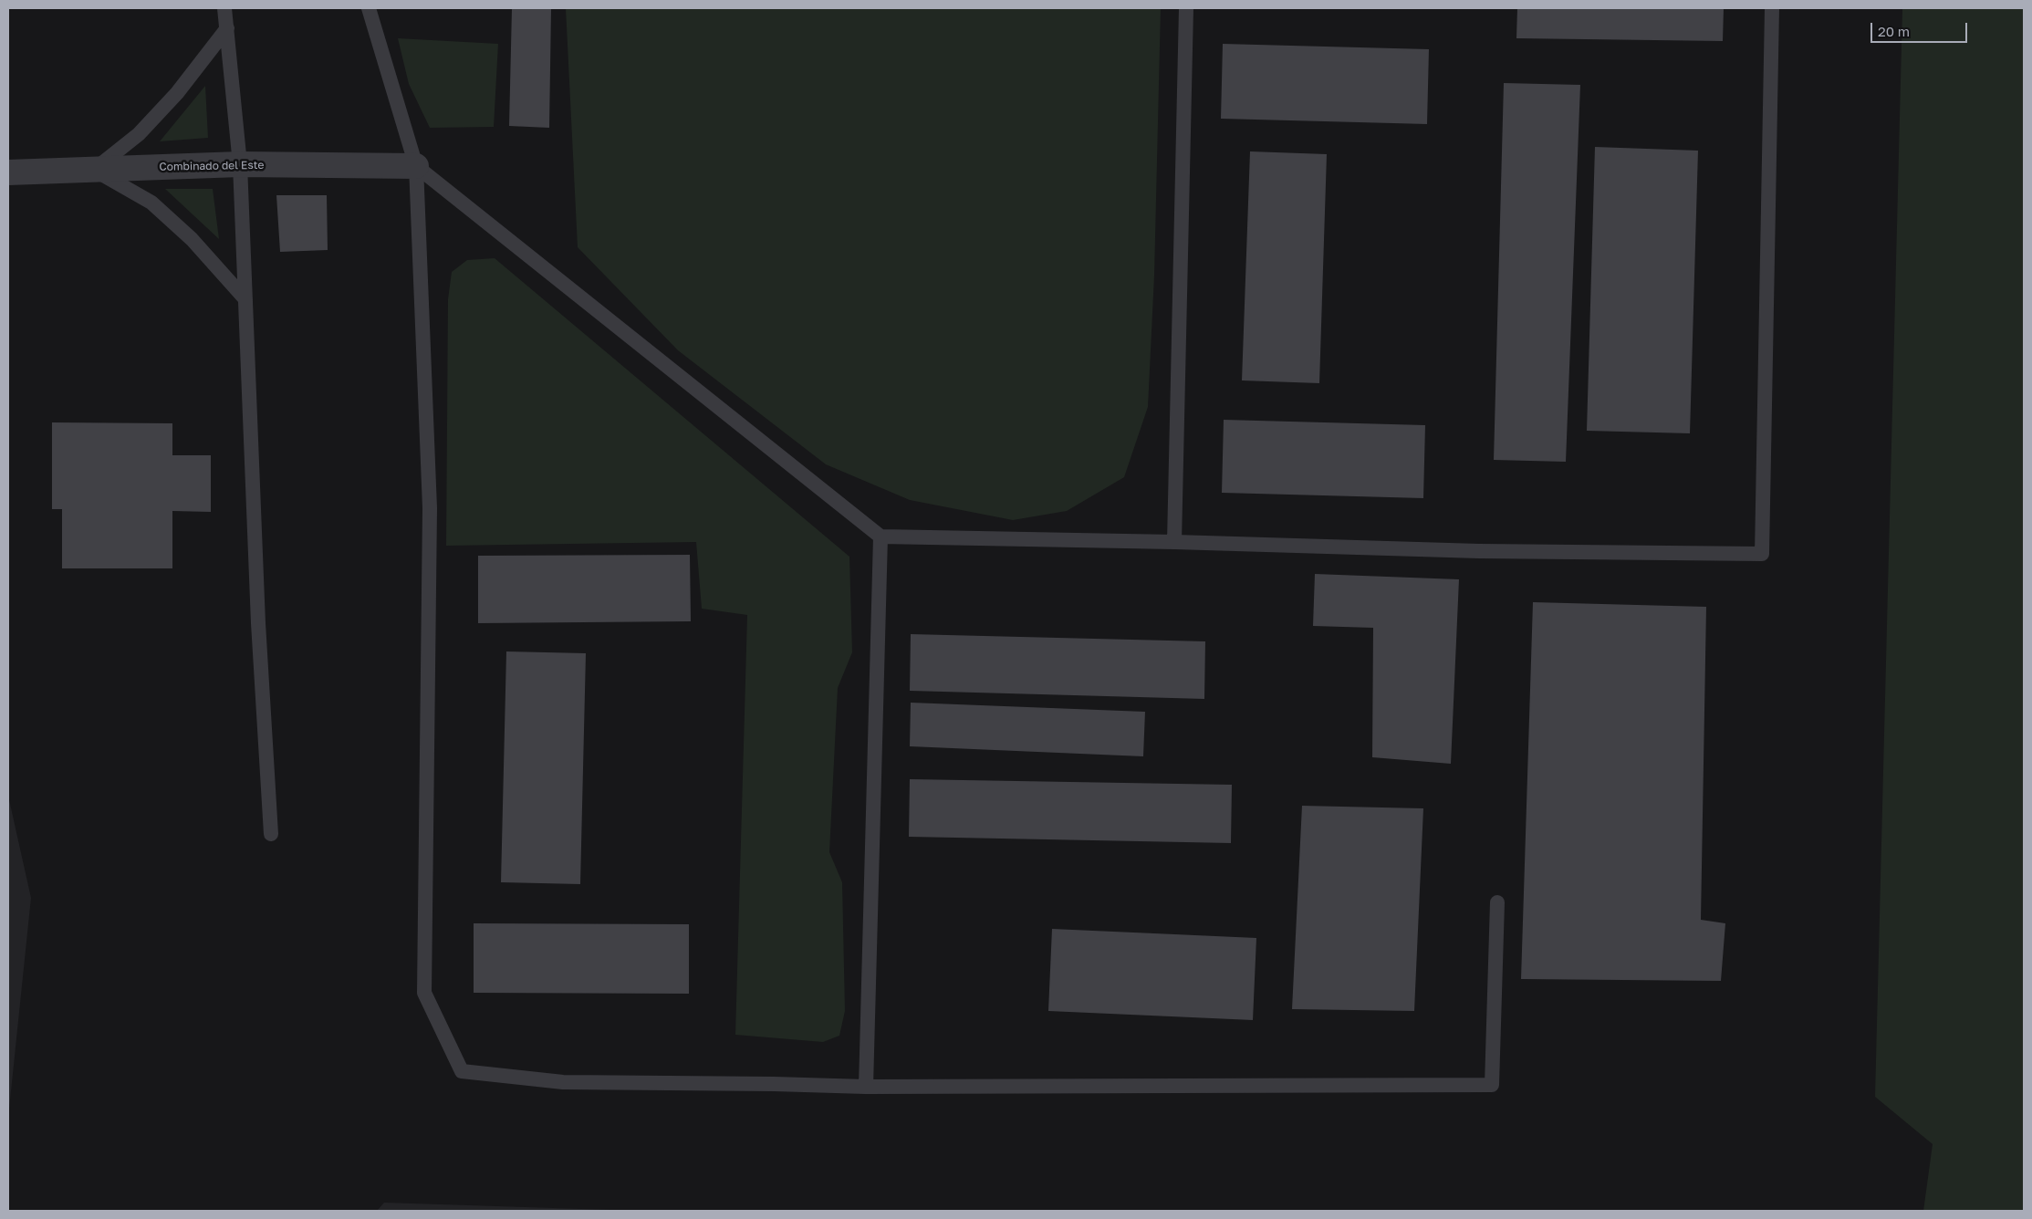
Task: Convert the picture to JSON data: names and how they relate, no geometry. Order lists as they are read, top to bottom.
{
  "streets": {
    "street": ["Combinado del Este"]
  },
  "scale_bar": "20 m"
}
